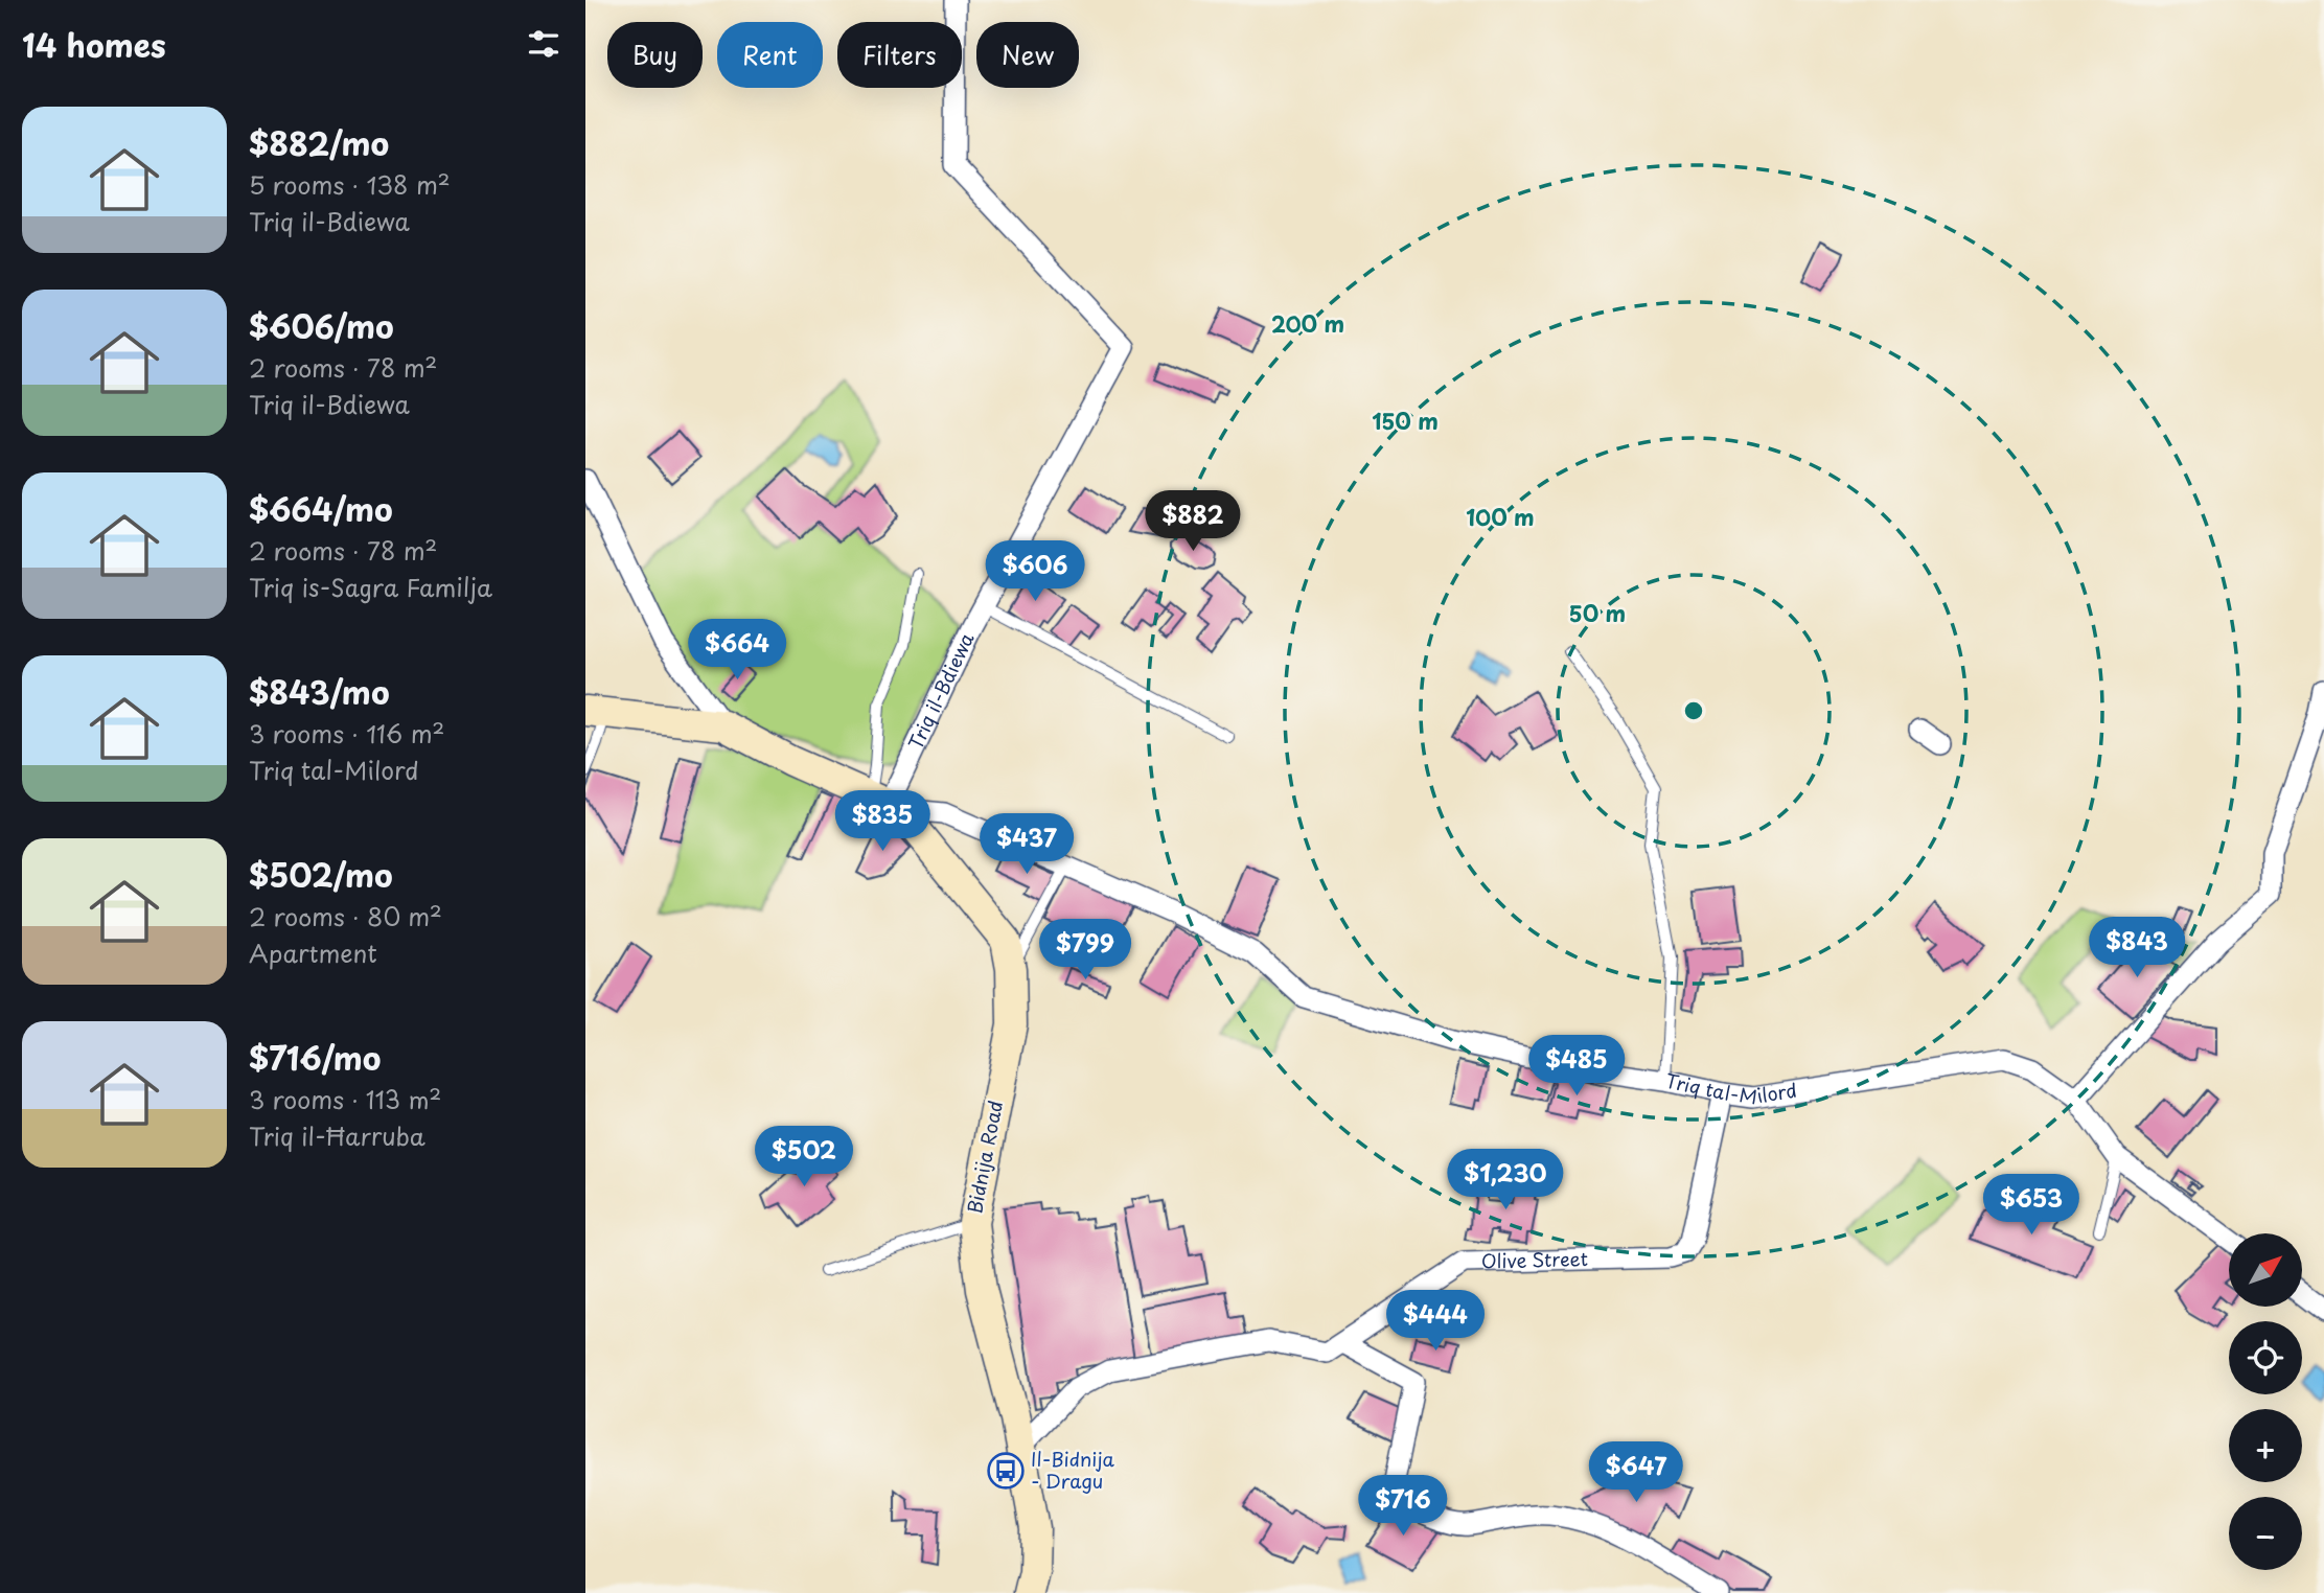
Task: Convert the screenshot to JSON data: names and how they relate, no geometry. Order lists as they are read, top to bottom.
{
  "streets": {
    "street": [
      "Triq il-Bdiewa",
      "Triq tal-Milord",
      "Bidnija Road",
      "Olive Street"
    ]
  },
  "crossings": [
    ["Triq il-Bdiewa", "Triq tal-Milord"],
    ["Triq il-Bdiewa", "Bidnija Road"],
    ["Triq tal-Milord", "Bidnija Road"],
    ["Triq tal-Milord", "Olive Street"],
    ["Bidnija Road", "Olive Street"]
  ],
  "places": {
    "bus stop": ["Il-Bidnija - Dragu"]
  },
  "north": "top right",
  "page": {
    "heading": "14 homes",
    "chip": [
      "Buy",
      "Rent",
      "Filters",
      "New"
    ],
    "list": [
      {
        "name": "$882/mo",
        "note": "5 rooms · 138 m² · Triq il-Bdiewa"
      },
      {
        "name": "$606/mo",
        "note": "2 rooms · 78 m² · Triq il-Bdiewa"
      },
      {
        "name": "$664/mo",
        "note": "2 rooms · 78 m² · Triq is-Sagra Familja"
      },
      {
        "name": "$843/mo",
        "note": "3 rooms · 116 m² · Triq tal-Milord"
      },
      {
        "name": "$502/mo",
        "note": "2 rooms · 80 m² · Apartment"
      },
      {
        "name": "$716/mo",
        "note": "3 rooms · 113 m² · Triq il-Ħarruba"
      }
    ],
    "price": [
      "$882",
      "$606",
      "$664",
      "$835",
      "$437",
      "$843",
      "$799",
      "$485",
      "$502",
      "$1,230",
      "$653",
      "$444",
      "$647",
      "$716"
    ],
    "map_buttons": ["+", "−"]
  },
  "rings": [
    "200 m",
    "150 m",
    "100 m",
    "50 m"
  ]
}
